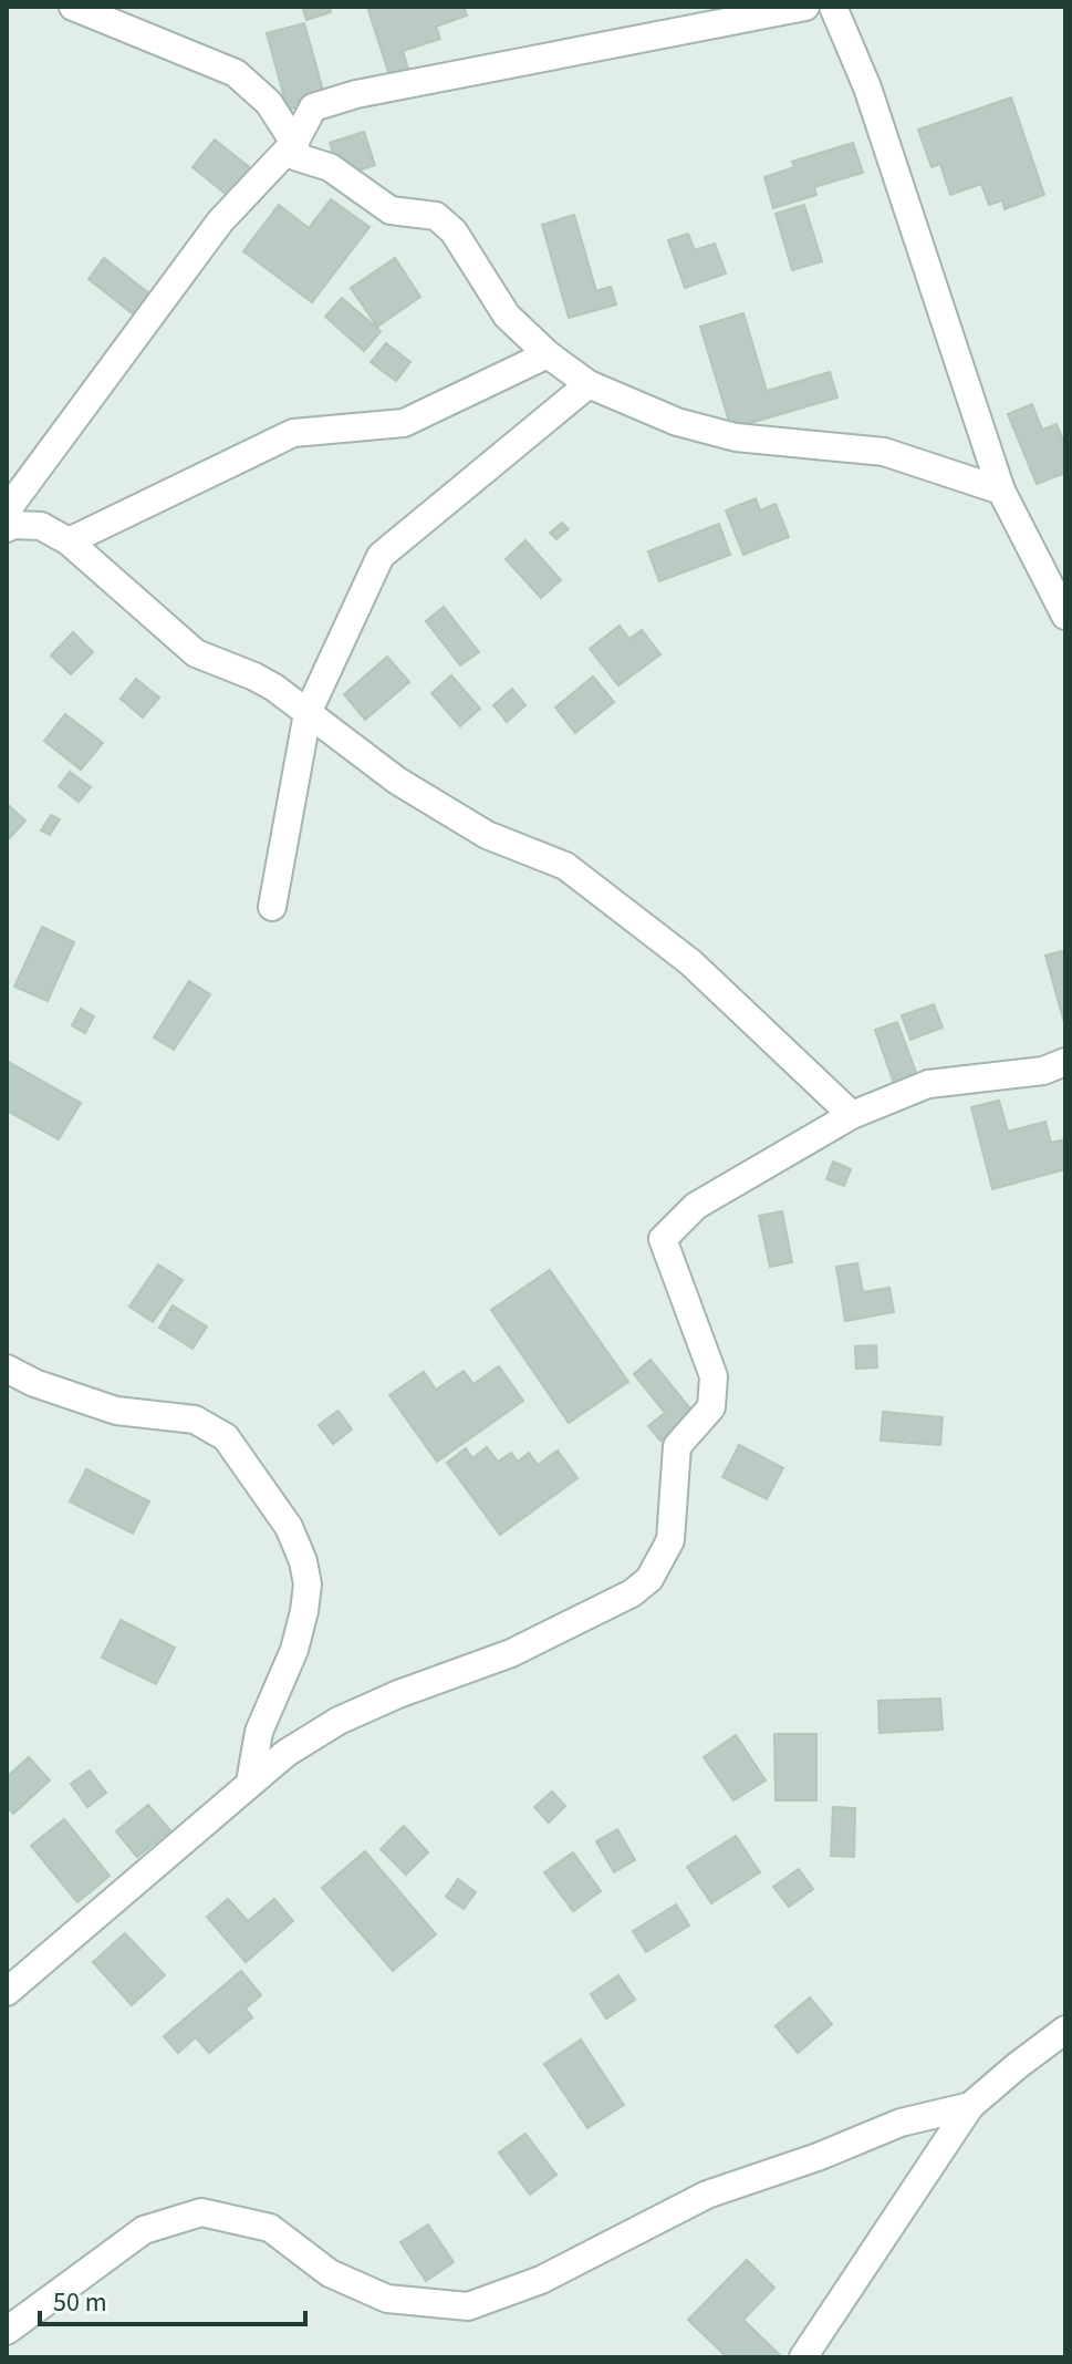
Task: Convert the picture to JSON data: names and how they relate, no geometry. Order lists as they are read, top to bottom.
{
  "scale_bar": "50 m"
}
